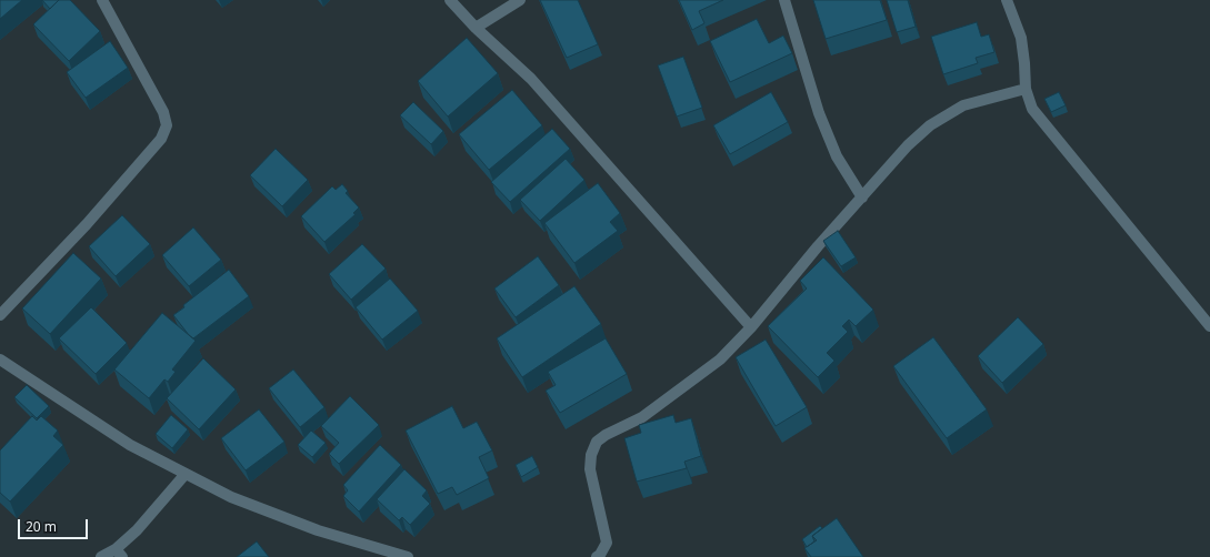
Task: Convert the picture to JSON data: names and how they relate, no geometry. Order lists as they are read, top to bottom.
{
  "scale_bar": "20 m"
}
